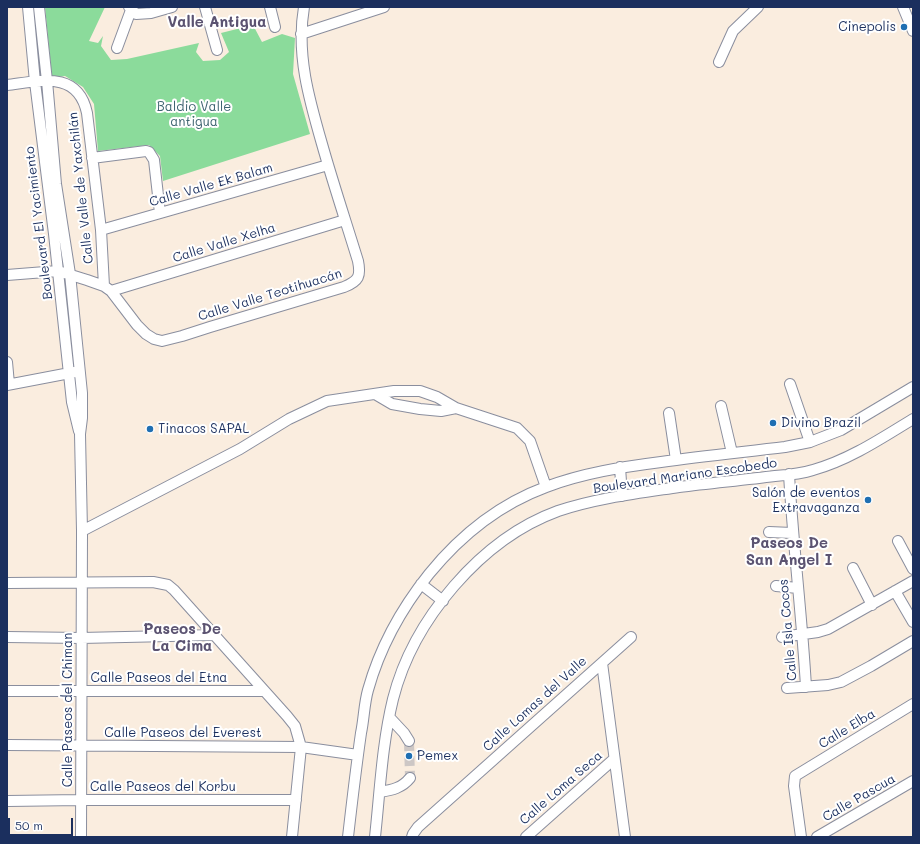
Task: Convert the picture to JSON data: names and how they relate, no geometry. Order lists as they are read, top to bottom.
{
  "streets": {
    "street": [
      "Calle Valle Ek Balam",
      "Calle Valle de Yaxchilán",
      "Boulevard El Yacimiento",
      "Calle Valle Xelha",
      "Calle Valle Teotihuacán",
      "Boulevard Mariano Escobedo",
      "Calle Isla Cocos",
      "Calle Paseos del Etna",
      "Calle Lomas del Valle",
      "Calle Paseos del Chiman",
      "Calle Elba",
      "Calle Paseos del Everest",
      "Calle Paseos del Korbu",
      "Calle Loma Seca",
      "Calle Pascua"
    ]
  },
  "crossings": [
    ["Calle Valle Ek Balam", "Calle Valle de Yaxchilán"],
    ["Calle Valle Ek Balam", "Calle Valle Teotihuacán"],
    ["Calle Valle de Yaxchilán", "Boulevard El Yacimiento"],
    ["Calle Valle de Yaxchilán", "Calle Valle Xelha"],
    ["Calle Valle de Yaxchilán", "Calle Valle Teotihuacán"],
    ["Boulevard El Yacimiento", "Calle Paseos del Chiman"],
    ["Calle Valle Xelha", "Calle Valle Teotihuacán"],
    ["Boulevard Mariano Escobedo", "Calle Isla Cocos"],
    ["Boulevard Mariano Escobedo", "Calle Paseos del Everest"],
    ["Calle Paseos del Etna", "Calle Paseos del Chiman"],
    ["Calle Lomas del Valle", "Calle Loma Seca"],
    ["Calle Paseos del Chiman", "Calle Paseos del Everest"],
    ["Calle Paseos del Chiman", "Calle Paseos del Korbu"]
  ],
  "districts": ["Valle Antigua", "Paseos De San Angel I", "Paseos De La Cima"],
  "parks": ["Baldio Valle antigua"],
  "places": [
    "Cinepolis",
    "Divino Brazil",
    "Tinacos SAPAL",
    "Salón de eventos Extravaganza",
    "Pemex"
  ],
  "scale_bar": "50 m"
}
